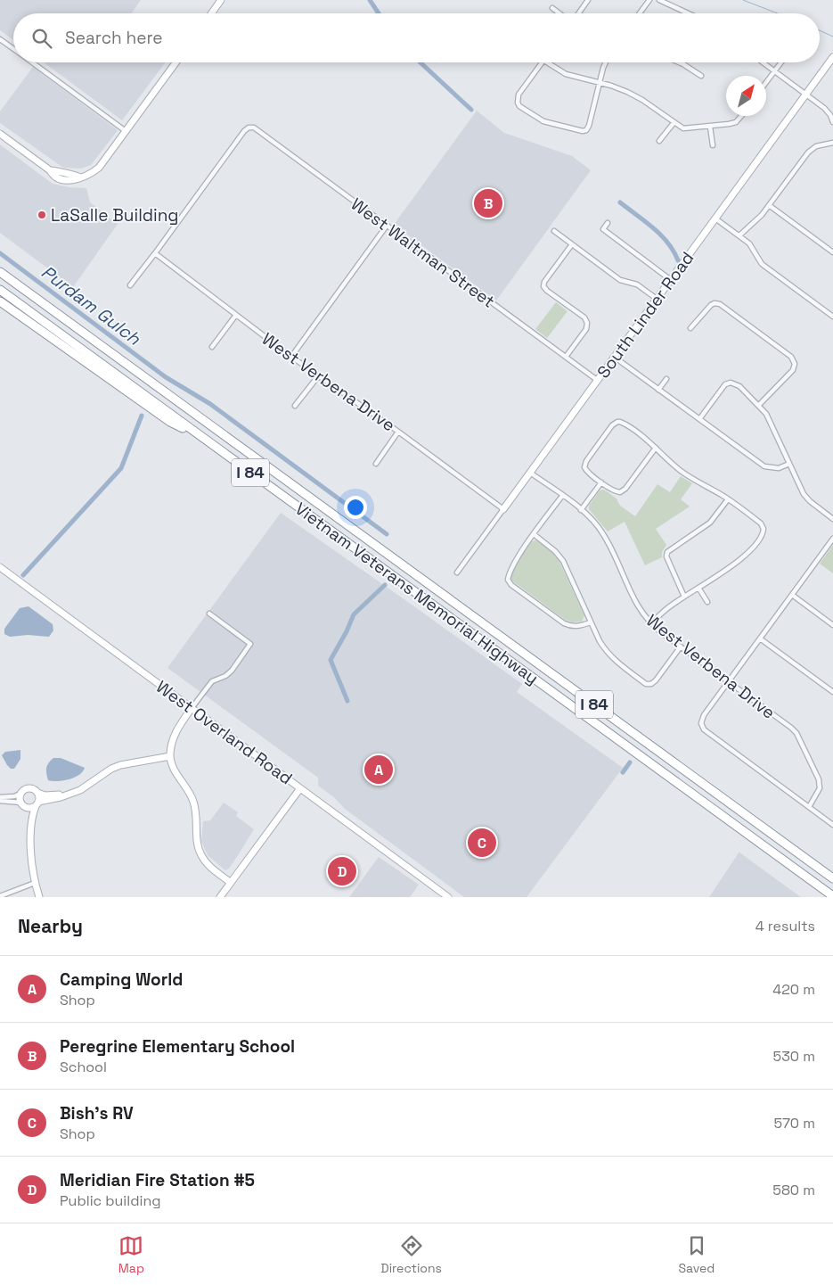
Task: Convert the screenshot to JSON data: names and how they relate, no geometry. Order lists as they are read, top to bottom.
{
  "streets": {
    "highway": ["I 84", "Vietnam Veterans Memorial Highway"],
    "street": [
      "West Waltman Street",
      "South Linder Road",
      "West Verbena Drive",
      "West Overland Road"
    ]
  },
  "crossings": [
    ["West Waltman Street", "South Linder Road"],
    ["West Waltman Street", "West Verbena Drive"],
    ["South Linder Road", "West Verbena Drive"]
  ],
  "water": ["Purdam Gulch"],
  "places": ["LaSalle Building"],
  "north": "top right",
  "page": {
    "search": "Search here",
    "pins": [
      "B",
      "A",
      "C",
      "D"
    ],
    "heading": ["Nearby", "4 results"],
    "list": [
      {
        "mark": "A",
        "name": "Camping World",
        "note": "Shop",
        "value": "420 m"
      },
      {
        "mark": "B",
        "name": "Peregrine Elementary School",
        "note": "School",
        "value": "530 m"
      },
      {
        "mark": "C",
        "name": "Bish's RV",
        "note": "Shop",
        "value": "570 m"
      },
      {
        "mark": "D",
        "name": "Meridian Fire Station #5",
        "note": "Public building",
        "value": "580 m"
      }
    ],
    "nav": ["Map", "Directions", "Saved"]
  }
}
